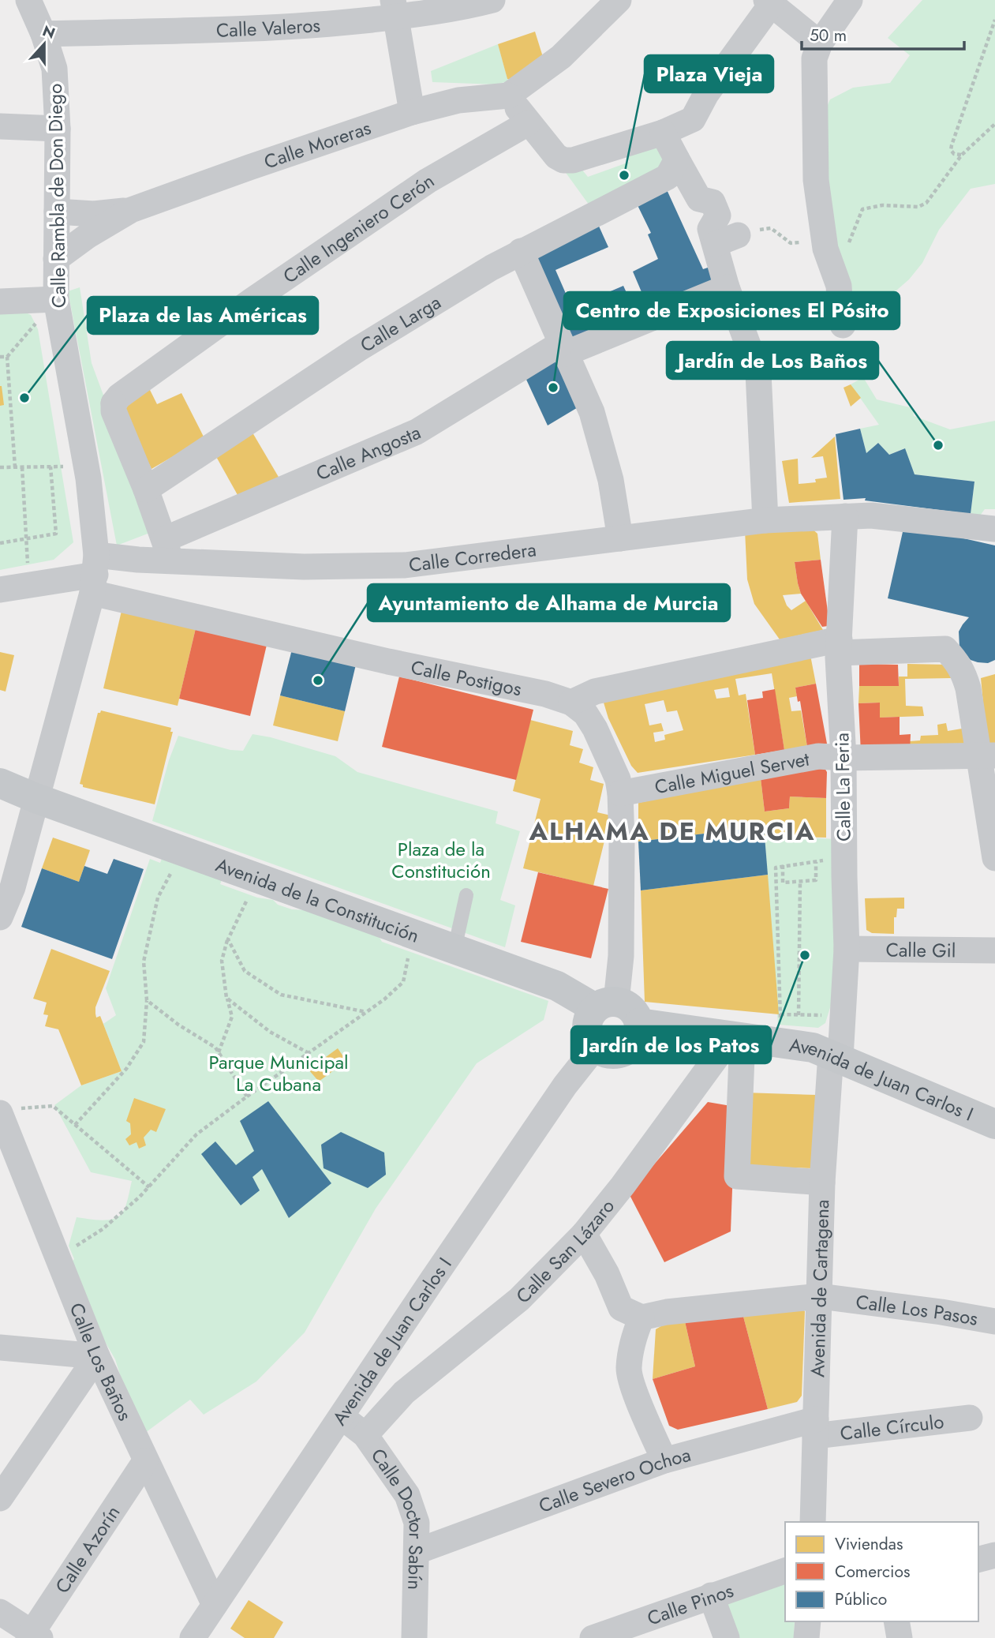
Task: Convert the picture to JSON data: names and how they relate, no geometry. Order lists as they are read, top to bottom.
{
  "streets": {
    "main road": ["Avenida de la Constitución", "Avenida de Juan Carlos I"],
    "street": [
      "Calle Valeros",
      "Calle Moreras",
      "Calle Rambla de Don Diego",
      "Calle Ingeniero Cerón",
      "Calle Larga",
      "Calle Angosta",
      "Calle Corredera",
      "Calle Postigos",
      "Calle Miguel Servet",
      "Calle La Feria",
      "Calle Gil",
      "Calle San Lázaro",
      "Avenida de Cartagena",
      "Calle Los Pasos",
      "Calle Los Baños",
      "Calle Círculo",
      "Calle Severo Ochoa",
      "Calle Doctor Sabín",
      "Calle Azorín",
      "Calle Pinos"
    ]
  },
  "crossings": [
    ["Calle Valeros", "Calle Rambla de Don Diego"],
    ["Calle Moreras", "Calle Rambla de Don Diego"],
    ["Calle Rambla de Don Diego", "Calle Corredera"],
    ["Calle Rambla de Don Diego", "Calle Postigos"],
    ["Calle Angosta", "Calle Corredera"],
    ["Calle Corredera", "Calle Postigos"],
    ["Calle Corredera", "Calle La Feria"],
    ["Calle Miguel Servet", "Calle La Feria"],
    ["Calle La Feria", "Calle Gil"],
    ["Calle La Feria", "Avenida de Juan Carlos I"],
    ["Calle La Feria", "Avenida de Cartagena"],
    ["Avenida de la Constitución", "Avenida de Juan Carlos I"],
    ["Avenida de Juan Carlos I", "Calle San Lázaro"],
    ["Avenida de Juan Carlos I", "Avenida de Cartagena"],
    ["Avenida de Juan Carlos I", "Calle Los Baños"],
    ["Avenida de Juan Carlos I", "Calle Doctor Sabín"],
    ["Calle San Lázaro", "Calle Doctor Sabín"],
    ["Avenida de Cartagena", "Calle Los Pasos"],
    ["Avenida de Cartagena", "Calle Círculo"],
    ["Avenida de Cartagena", "Calle Severo Ochoa"],
    ["Calle Los Baños", "Calle Azorín"],
    ["Calle Círculo", "Calle Severo Ochoa"],
    ["Calle Severo Ochoa", "Calle Doctor Sabín"]
  ],
  "districts": ["ALHAMA DE MURCIA"],
  "parks": ["Plaza de la Constitución", "Parque Municipal La Cubana"],
  "places": [
    "Plaza Vieja",
    "Centro de Exposiciones El Pósito",
    "Plaza de las Américas",
    "Jardín de Los Baños",
    "Ayuntamiento de Alhama de Murcia",
    "Jardín de los Patos"
  ],
  "legend": ["Viviendas", "Comercios", "Público"],
  "scale_bar": "50 m",
  "north": "top"
}
